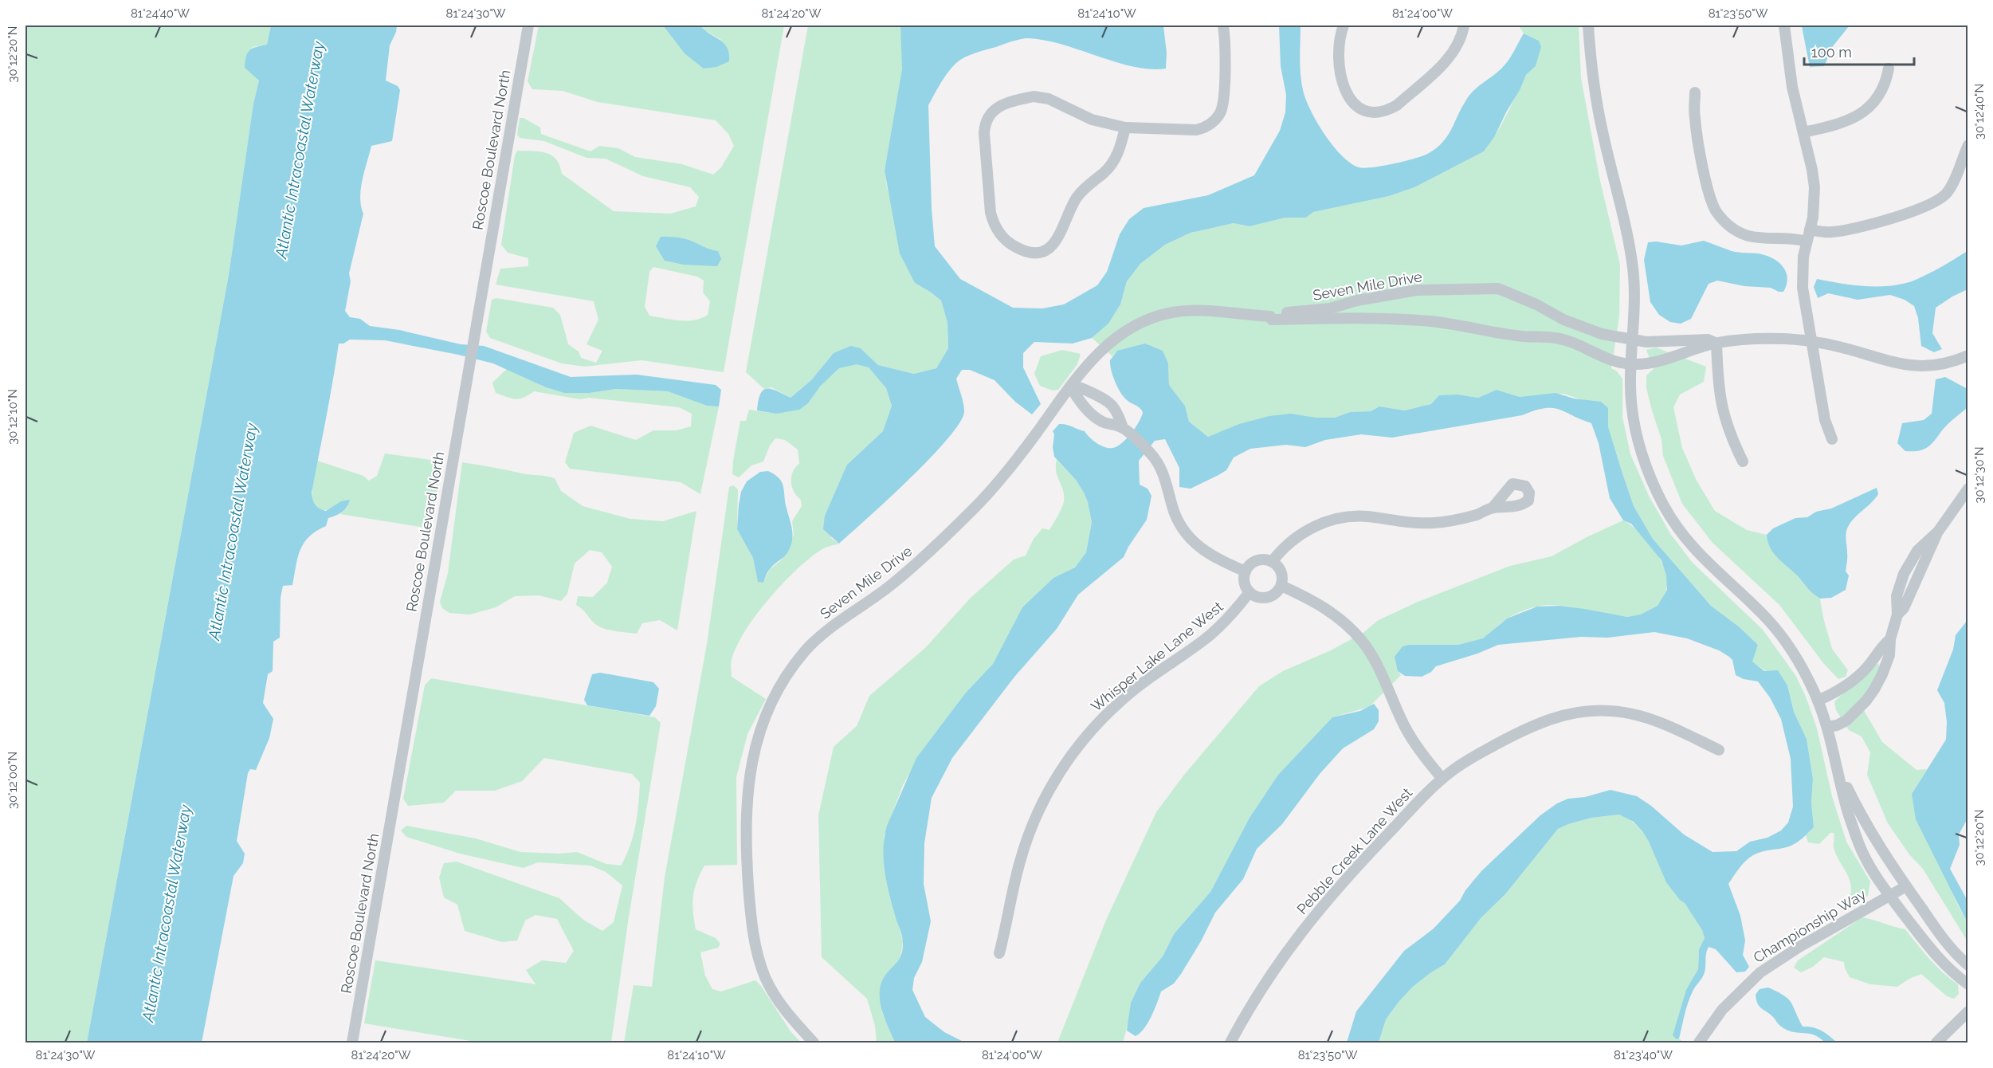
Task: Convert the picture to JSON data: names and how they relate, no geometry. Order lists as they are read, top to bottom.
{
  "streets": {
    "street": [
      "Roscoe Boulevard North",
      "Seven Mile Drive",
      "Whisper Lake Lane West",
      "Pebble Creek Lane West",
      "Championship Way"
    ]
  },
  "water": ["Atlantic Intracoastal Waterway"],
  "scale_bar": "100 m",
  "coordinates": [
    "81°24'40\"W",
    "81°24'30\"W",
    "81°24'20\"W",
    "81°24'10\"W",
    "81°24'00\"W",
    "81°23'50\"W",
    "30°12'20\"N",
    "30°12'40\"N",
    "30°12'10\"N",
    "30°12'30\"N",
    "30°12'00\"N",
    "81°23'40\"W"
  ]
}
